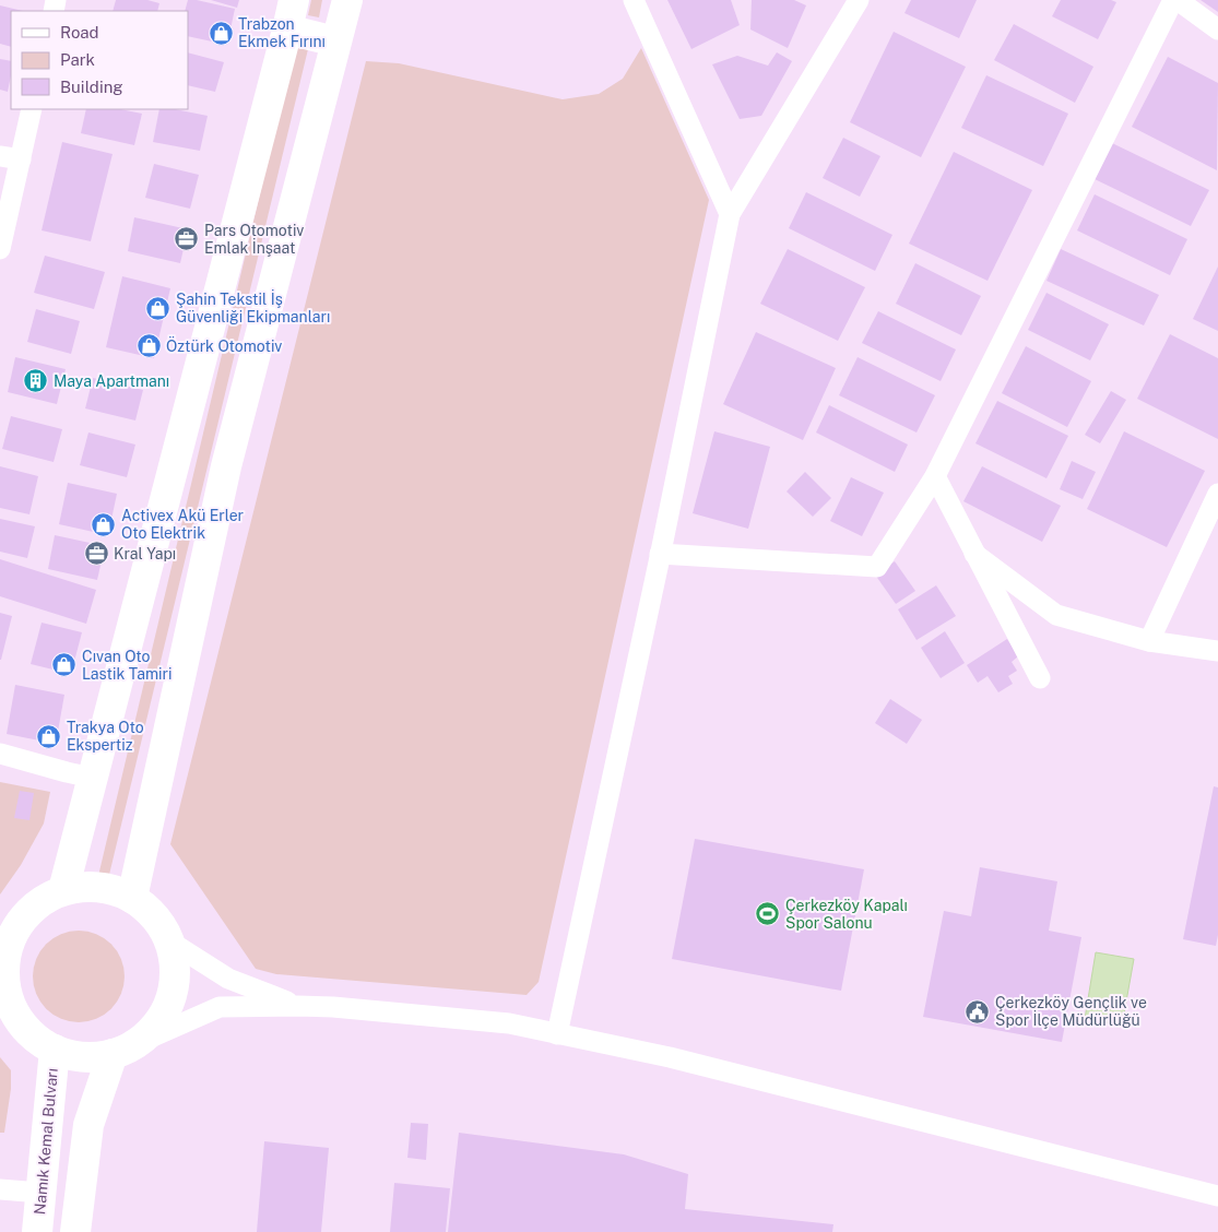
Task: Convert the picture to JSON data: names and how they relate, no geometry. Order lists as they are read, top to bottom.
{
  "streets": {
    "main road": ["Namık Kemal Bulvarı"]
  },
  "places": {
    "shop": [
      "Trabzon Ekmek Fırını",
      "Şahin Tekstil İş Güvenliği Ekipmanları",
      "Öztürk Otomotiv",
      "Activex Akü Erler Oto Elektrik",
      "Cıvan Oto Lastik Tamiri",
      "Trakya Oto Ekspertiz"
    ],
    "office": ["Pars Otomotiv Emlak İnşaat", "Kral Yapı"],
    "building": ["Maya Apartmanı"],
    "sports": ["Çerkezköy Kapalı Spor Salonu"],
    "public building": ["Çerkezköy Gençlik ve Spor İlçe Müdürlüğü"]
  },
  "legend": ["Road", "Park", "Building"]
}
